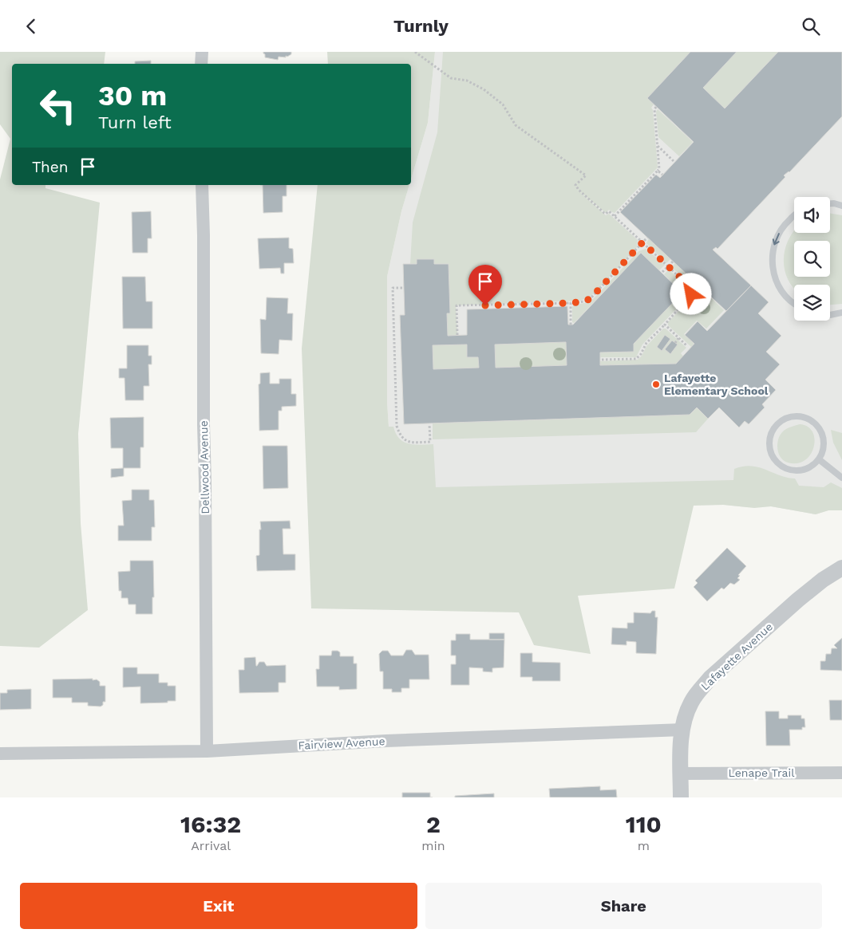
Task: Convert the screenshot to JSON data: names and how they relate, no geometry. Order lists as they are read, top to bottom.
{
  "streets": {
    "street": [
      "Dellwood Avenue",
      "Lafayette Avenue",
      "Fairview Avenue",
      "Lenape Trail"
    ]
  },
  "crossings": [
    ["Dellwood Avenue", "Fairview Avenue"],
    ["Lafayette Avenue", "Fairview Avenue"],
    ["Lafayette Avenue", "Lenape Trail"]
  ],
  "places": ["Lafayette Elementary School"],
  "page": {
    "header": "Turnly",
    "turn": ["30 m", "Turn left"],
    "then": "Then",
    "eta": [
      "16:32",
      "Arrival",
      "2",
      "min",
      "110",
      "m"
    ],
    "buttons": ["Exit", "Share"]
  }
}
